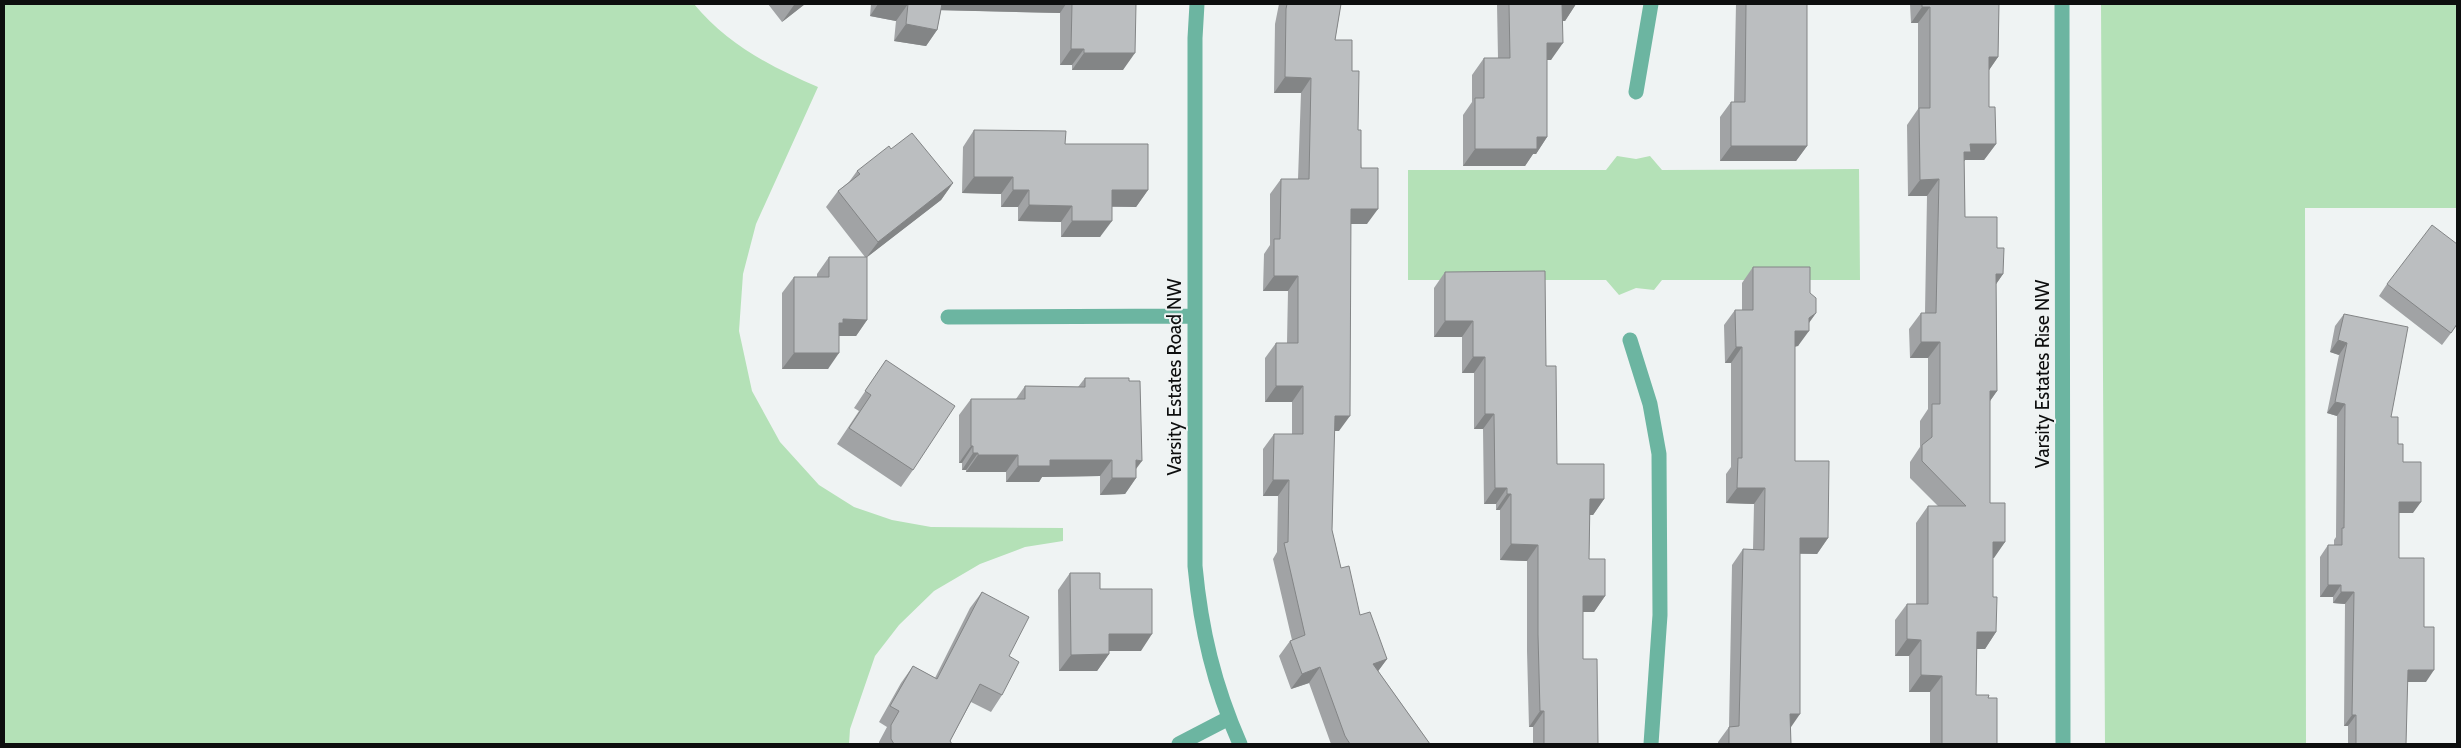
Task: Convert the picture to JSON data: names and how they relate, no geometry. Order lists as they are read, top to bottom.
{
  "streets": {
    "street": ["Varsity Estates Rise NW", "Varsity Estates Road NW"]
  }
}
